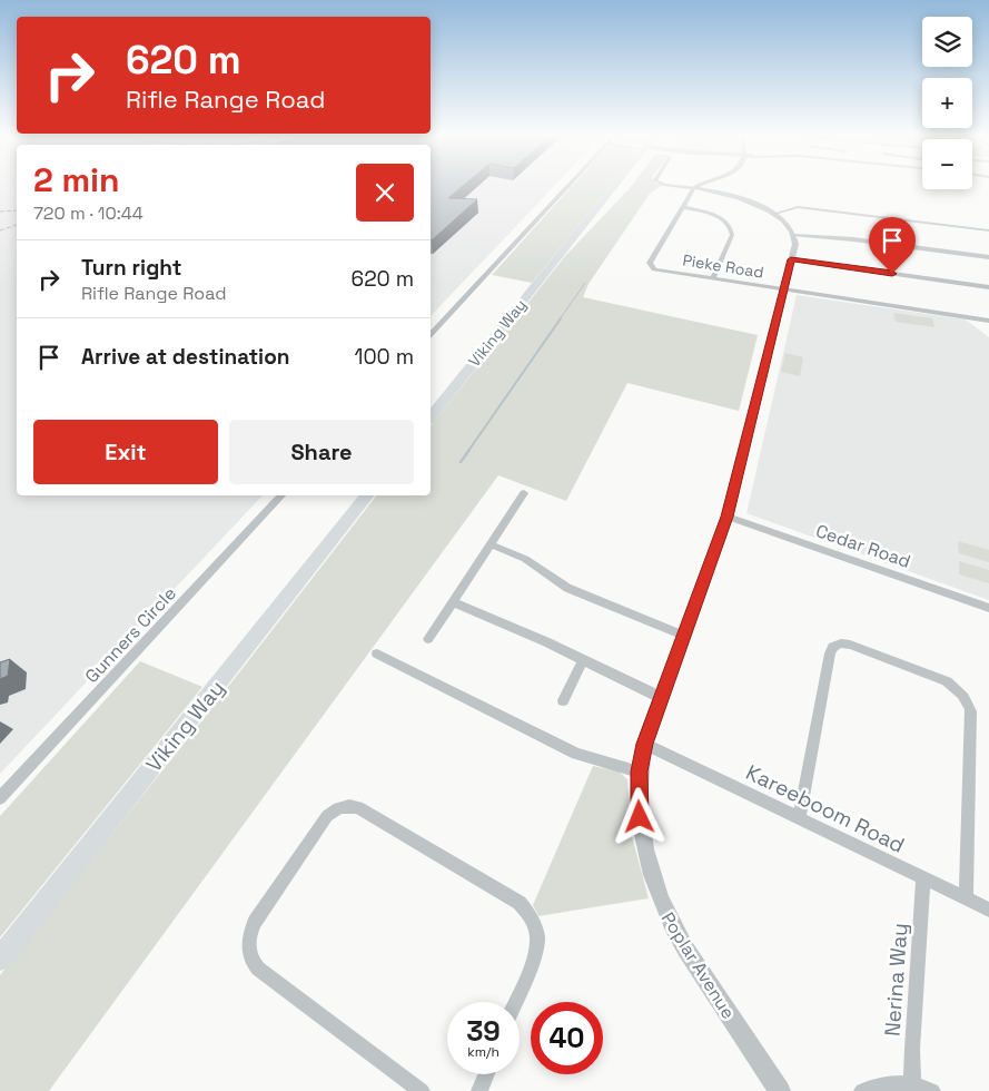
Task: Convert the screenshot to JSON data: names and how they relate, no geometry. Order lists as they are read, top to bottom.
{
  "streets": {
    "main road": ["Viking Way"],
    "street": [
      "Pieke Road",
      "Cedar Road",
      "Gunners Circle",
      "Kareeboom Road",
      "Poplar Avenue",
      "Nerina Way"
    ]
  },
  "crossings": [
    ["Pieke Road", "Poplar Avenue"],
    ["Cedar Road", "Poplar Avenue"],
    ["Kareeboom Road", "Poplar Avenue"],
    ["Kareeboom Road", "Nerina Way"]
  ],
  "page": {
    "map_buttons": ["+", "−"],
    "turn": ["620 m", "Rifle Range Road"],
    "heading": ["2 min", "720 m · 10:44"],
    "list": [
      {
        "name": "Turn right",
        "note": "Rifle Range Road",
        "value": "620 m"
      },
      {
        "name": "Arrive at destination",
        "value": "100 m"
      }
    ],
    "buttons": ["Exit", "Share"],
    "speed": "39 km/h",
    "limit": "40"
  }
}
